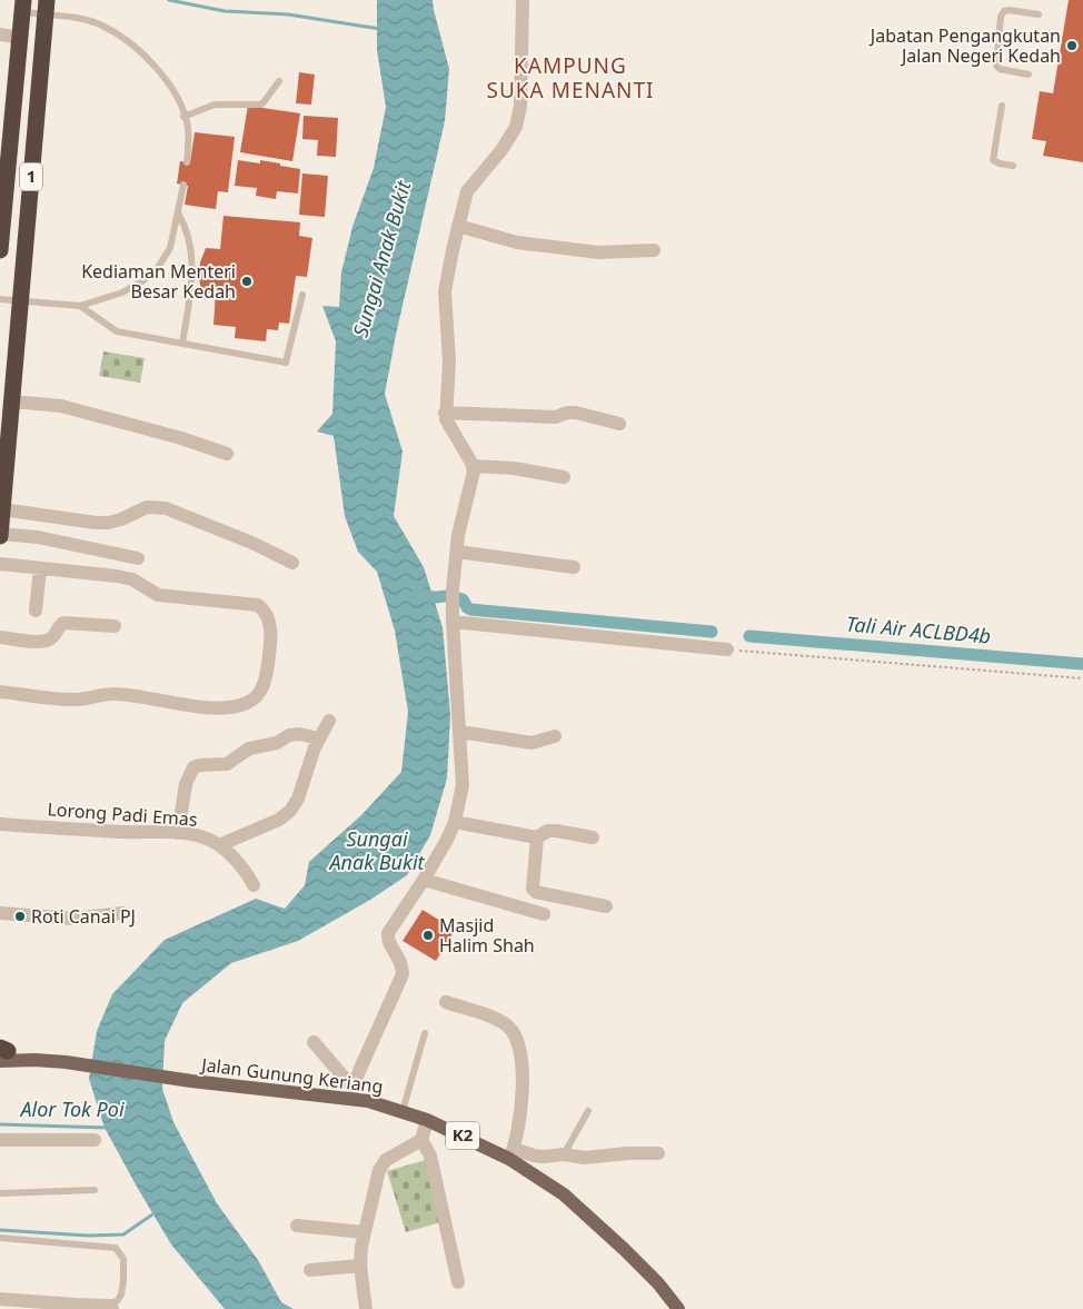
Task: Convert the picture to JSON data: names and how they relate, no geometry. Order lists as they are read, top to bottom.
{
  "streets": {
    "highway": ["1"],
    "main road": ["Jalan Gunung Keriang", "K2"],
    "street": ["Lorong Padi Emas"]
  },
  "districts": ["KAMPUNG SUKA MENANTI"],
  "water": ["Sungai Anak Bukit", "Tali Air ACLBD4b", "Alor Tok Poi"],
  "places": [
    "Jabatan Pengangkutan Jalan Negeri Kedah",
    "Kediaman Menteri Besar Kedah",
    "Roti Canai PJ",
    "Masjid Halim Shah"
  ]
}
